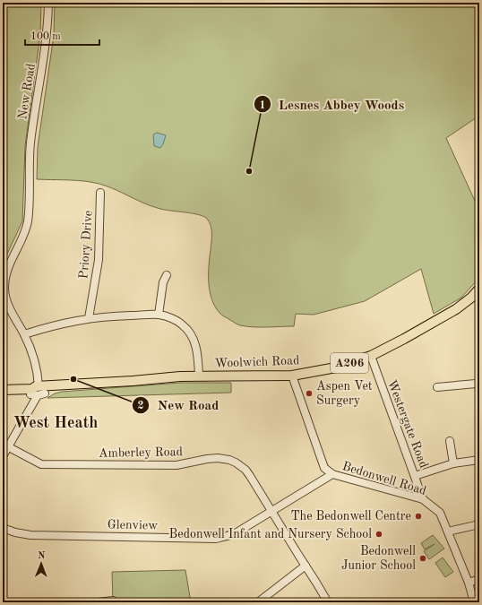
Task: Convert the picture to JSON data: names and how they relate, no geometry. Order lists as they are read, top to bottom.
{
  "streets": {
    "main road": ["Woolwich Road", "A206"],
    "street": [
      "New Road",
      "Priory Drive",
      "Westergate Road",
      "Amberley Road",
      "Bedonwell Road",
      "Glenview"
    ]
  },
  "crossings": [
    ["New Road", "Woolwich Road"],
    ["Woolwich Road", "Westergate Road"],
    ["Woolwich Road", "Bedonwell Road"],
    ["Westergate Road", "Bedonwell Road"],
    ["Amberley Road", "Glenview"],
    ["Bedonwell Road", "Glenview"]
  ],
  "districts": ["West Heath"],
  "places": [
    "Lesnes Abbey Woods",
    "New Road",
    "Aspen Vet Surgery",
    "The Bedonwell Centre",
    "Bedonwell Infant and Nursery School",
    "Bedonwell Junior School"
  ],
  "scale_bar": "100 m",
  "north": "top"
}
